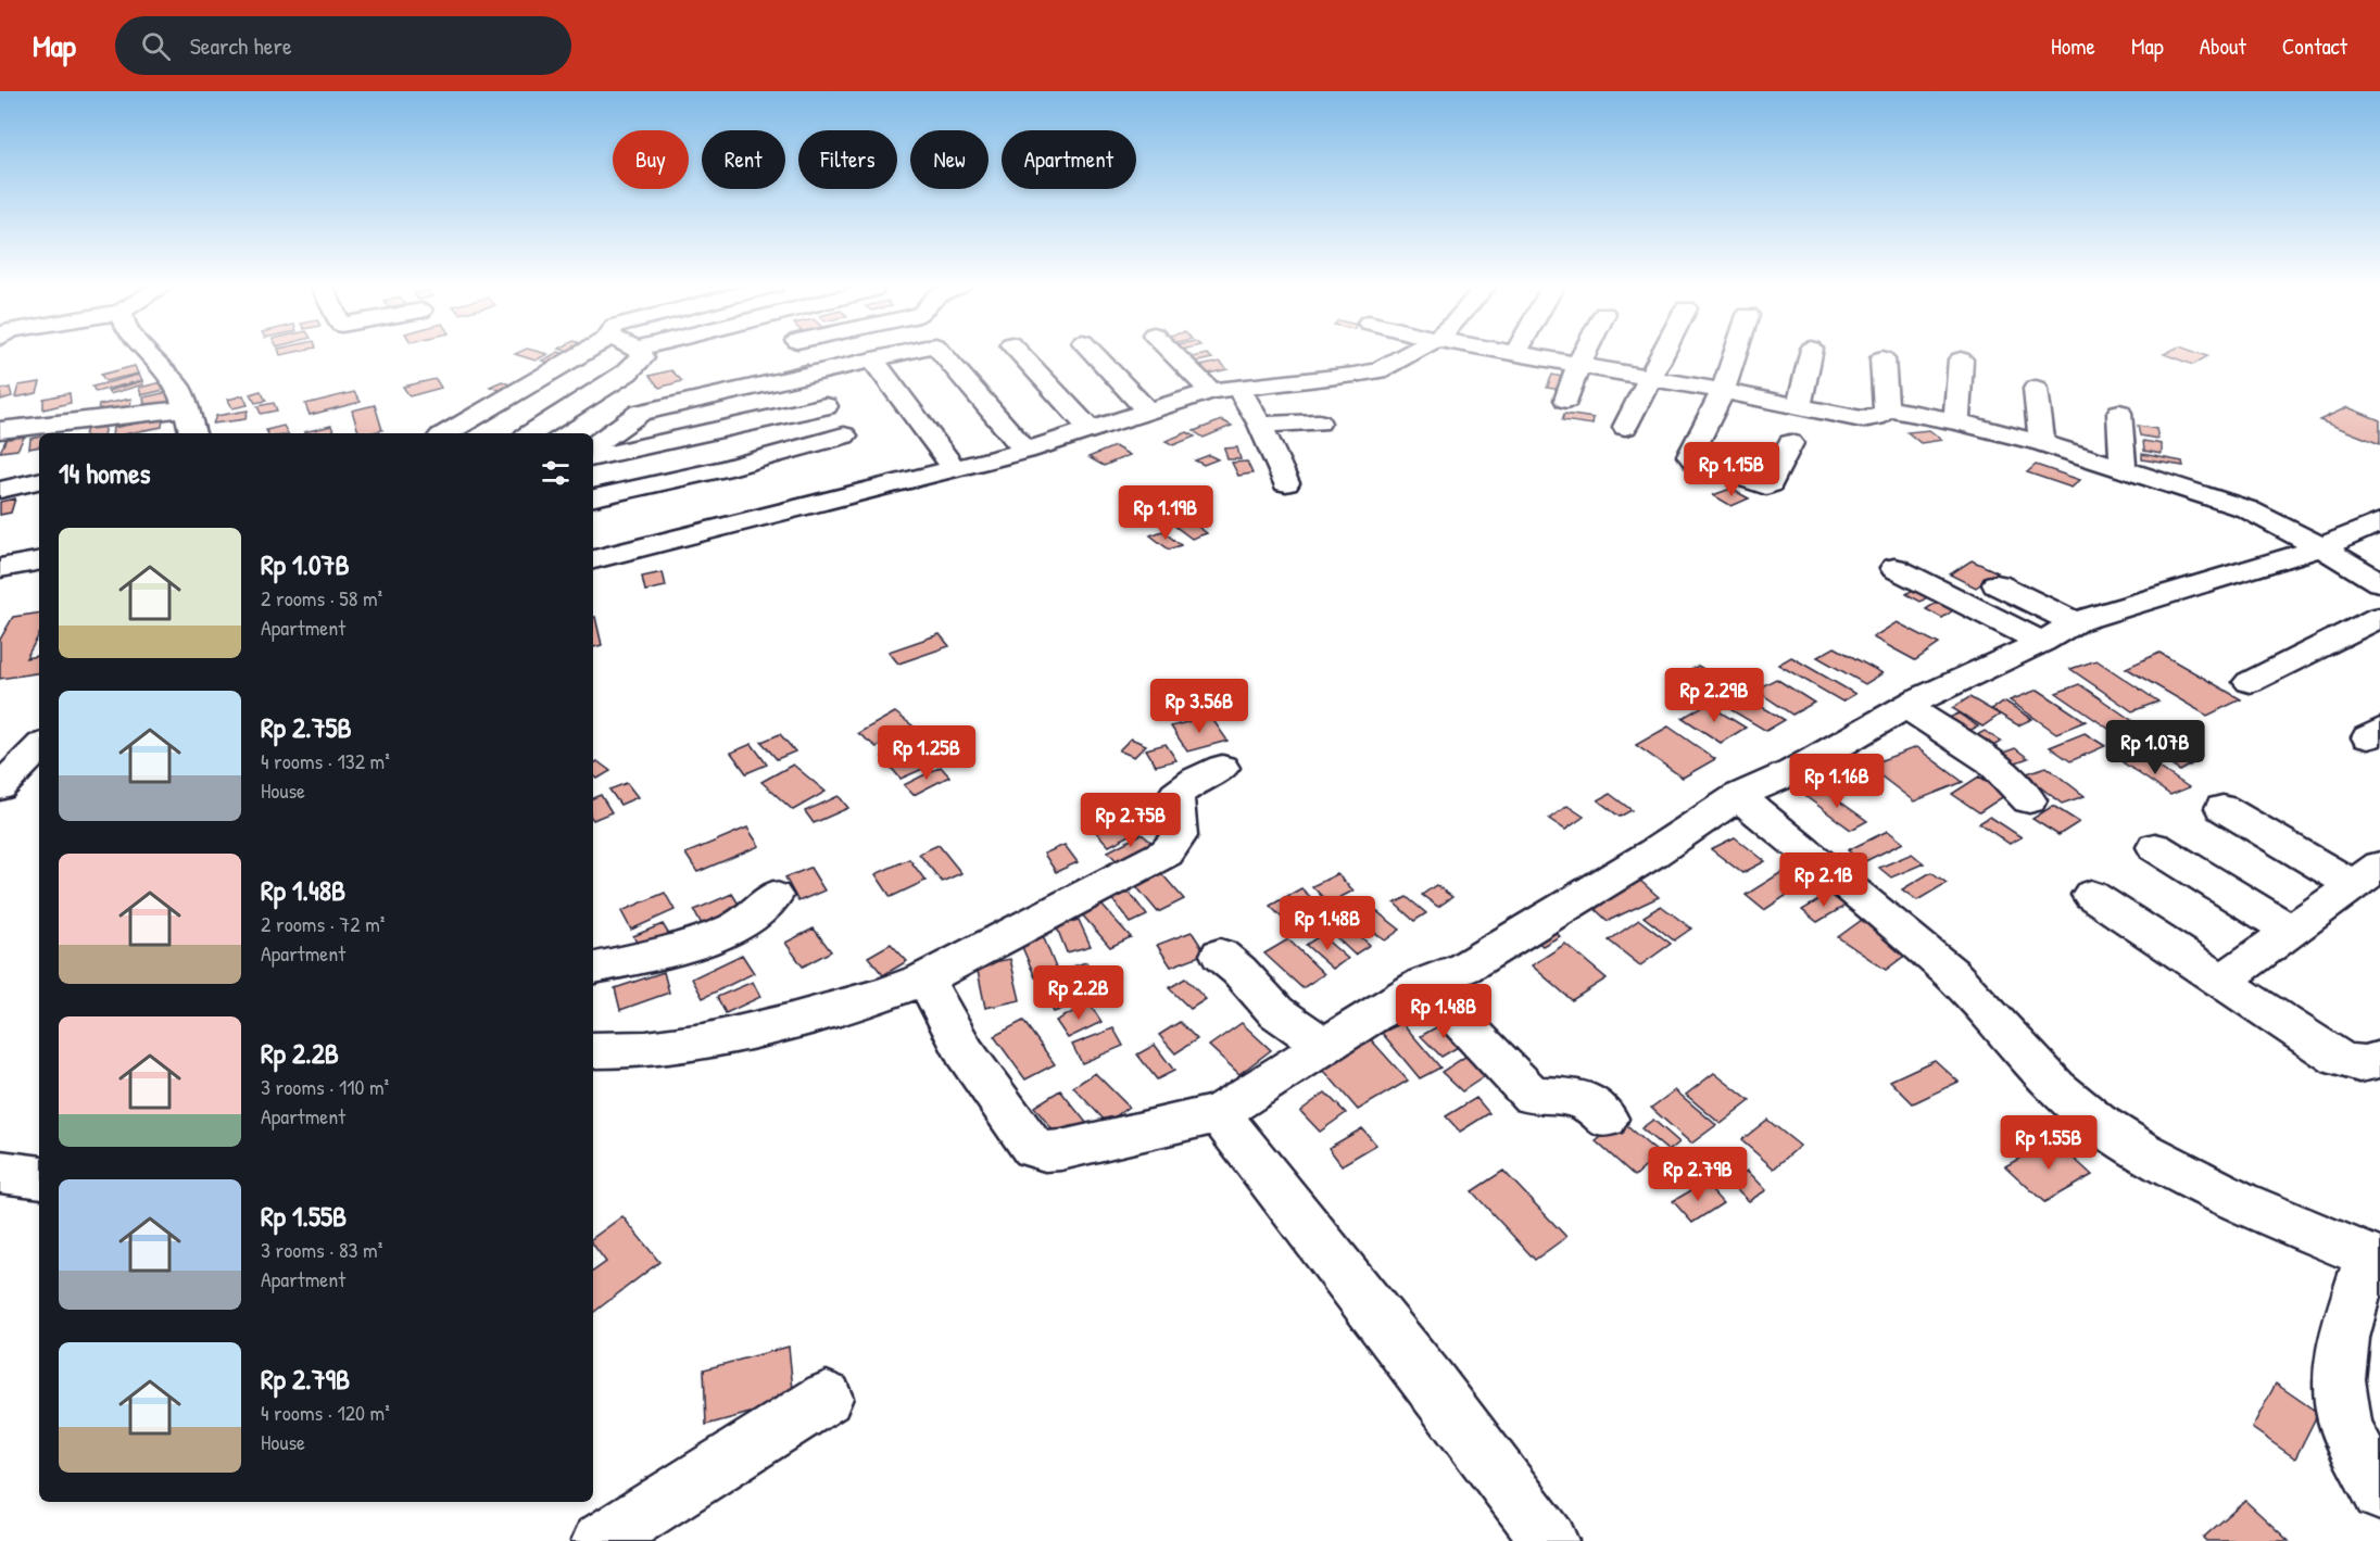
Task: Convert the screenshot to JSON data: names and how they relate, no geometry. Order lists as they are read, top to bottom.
{
  "page": {
    "header": "Map",
    "search": "Search here",
    "nav": [
      "Home",
      "Map",
      "About",
      "Contact"
    ],
    "chip": [
      "Buy",
      "Rent",
      "Filters",
      "New",
      "Apartment"
    ],
    "heading": "14 homes",
    "price": [
      "Rp 1.15B",
      "Rp 1.19B",
      "Rp 2.29B",
      "Rp 3.56B",
      "Rp 1.07B",
      "Rp 1.25B",
      "Rp 1.16B",
      "Rp 2.75B",
      "Rp 2.1B",
      "Rp 1.48B",
      "Rp 2.2B",
      "Rp 1.48B",
      "Rp 1.55B",
      "Rp 2.79B"
    ],
    "list": [
      {
        "name": "Rp 1.07B",
        "note": "2 rooms · 58 m² · Apartment"
      },
      {
        "name": "Rp 2.75B",
        "note": "4 rooms · 132 m² · House"
      },
      {
        "name": "Rp 1.48B",
        "note": "2 rooms · 72 m² · Apartment"
      },
      {
        "name": "Rp 2.2B",
        "note": "3 rooms · 110 m² · Apartment"
      },
      {
        "name": "Rp 1.55B",
        "note": "3 rooms · 83 m² · Apartment"
      },
      {
        "name": "Rp 2.79B",
        "note": "4 rooms · 120 m² · House"
      }
    ]
  }
}
